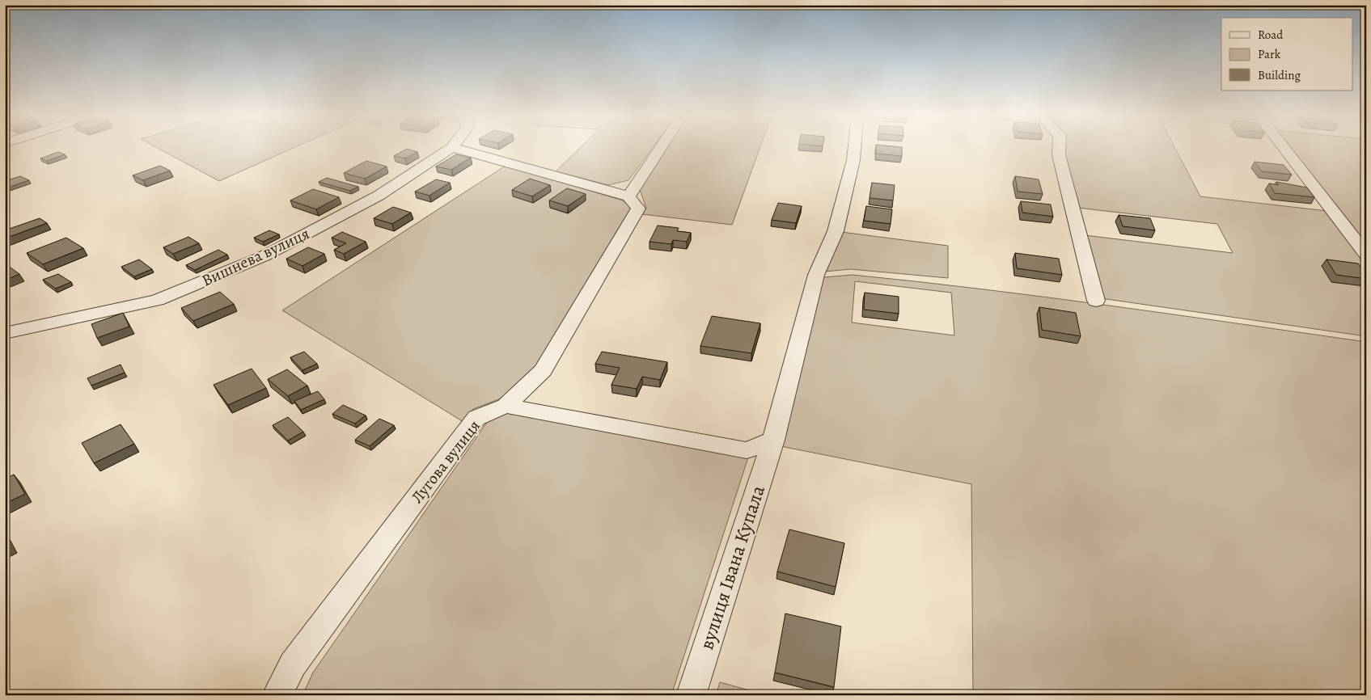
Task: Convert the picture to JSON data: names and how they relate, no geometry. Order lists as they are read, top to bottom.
{
  "streets": {
    "street": ["Вишнева вулиця", "Лугова вулиця", "вулиця Івана Купала"]
  },
  "legend": ["Road", "Park", "Building"]
}
